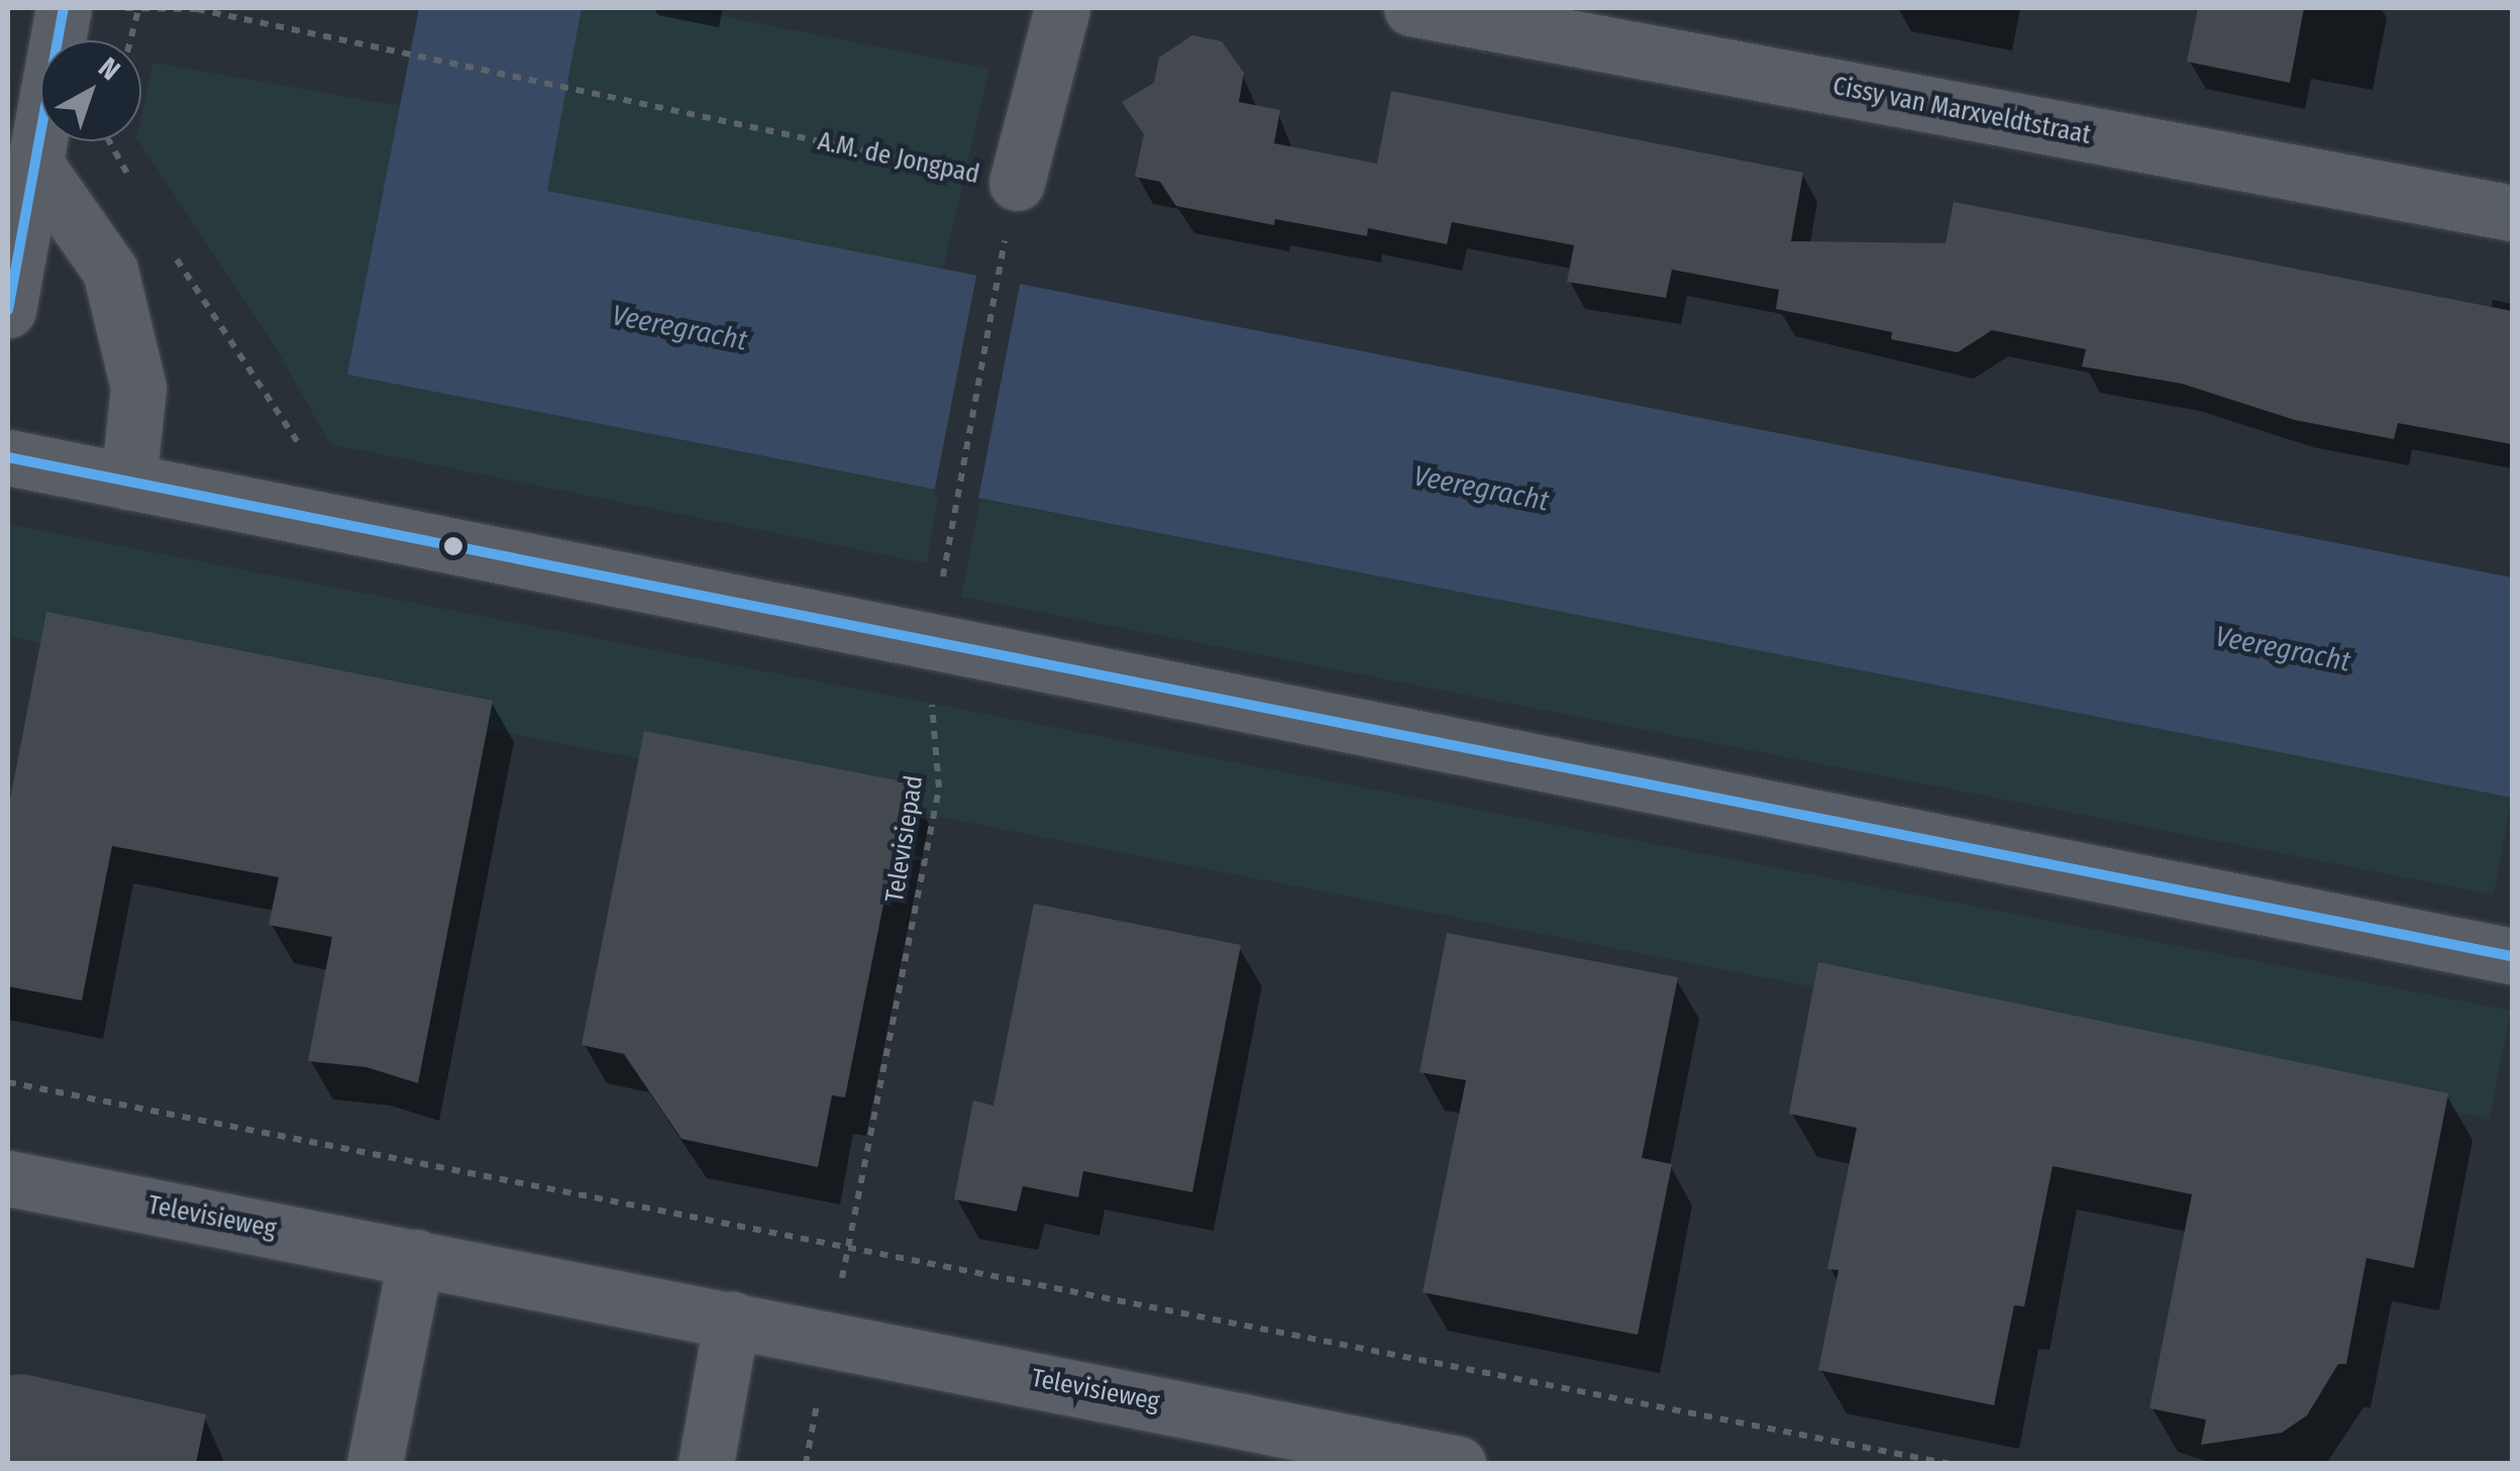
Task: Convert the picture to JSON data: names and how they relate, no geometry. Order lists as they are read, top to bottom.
{
  "streets": {
    "street": ["Cissy van Marxveldtstraat", "Televisieweg"],
    "path": ["A.M. de Jongpad", "Televisiepad"]
  },
  "crossings": [
    ["Televisiepad", "Televisieweg"]
  ],
  "water": ["Veeregracht"],
  "north": "top right"
}
